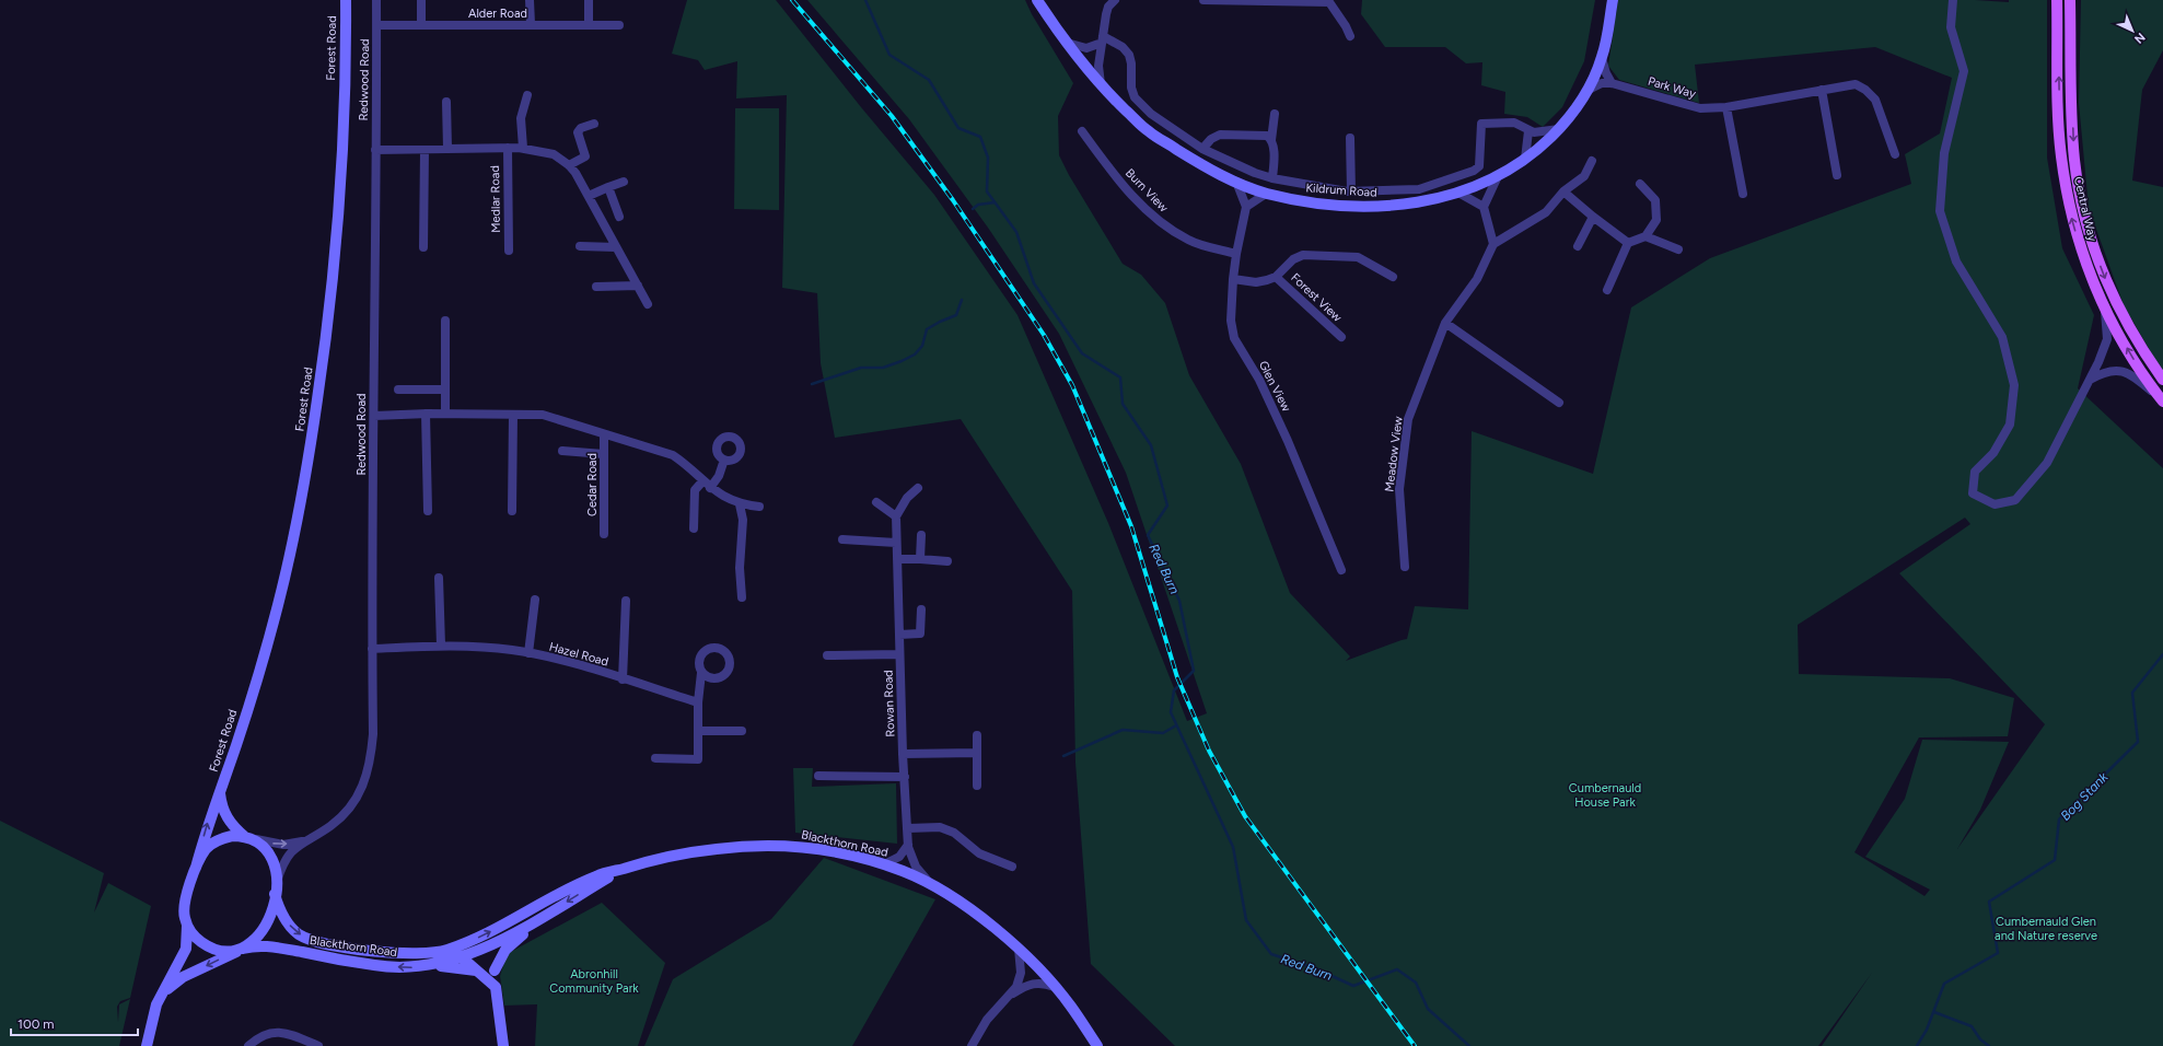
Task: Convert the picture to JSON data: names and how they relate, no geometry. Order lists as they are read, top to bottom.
{
  "streets": {
    "main road": ["Central Way"],
    "street": [
      "Alder Road",
      "Forest Road",
      "Redwood Road",
      "Park Way",
      "Burn View",
      "Kildrum Road",
      "Medlar Road",
      "Forest View",
      "Glen View",
      "Meadow View",
      "Cedar Road",
      "Hazel Road",
      "Rowan Road",
      "Blackthorn Road"
    ]
  },
  "crossings": [
    ["Alder Road", "Redwood Road"],
    ["Forest Road", "Redwood Road"],
    ["Forest Road", "Blackthorn Road"],
    ["Redwood Road", "Medlar Road"],
    ["Redwood Road", "Hazel Road"],
    ["Redwood Road", "Blackthorn Road"],
    ["Burn View", "Glen View"],
    ["Forest View", "Glen View"],
    ["Rowan Road", "Blackthorn Road"]
  ],
  "water": ["Red Burn", "Bog Stank"],
  "parks": ["Cumbernauld House Park", "Cumbernauld Glen and Nature reserve", "Abronhill Community Park"],
  "scale_bar": "100 m",
  "north": "bottom right"
}
